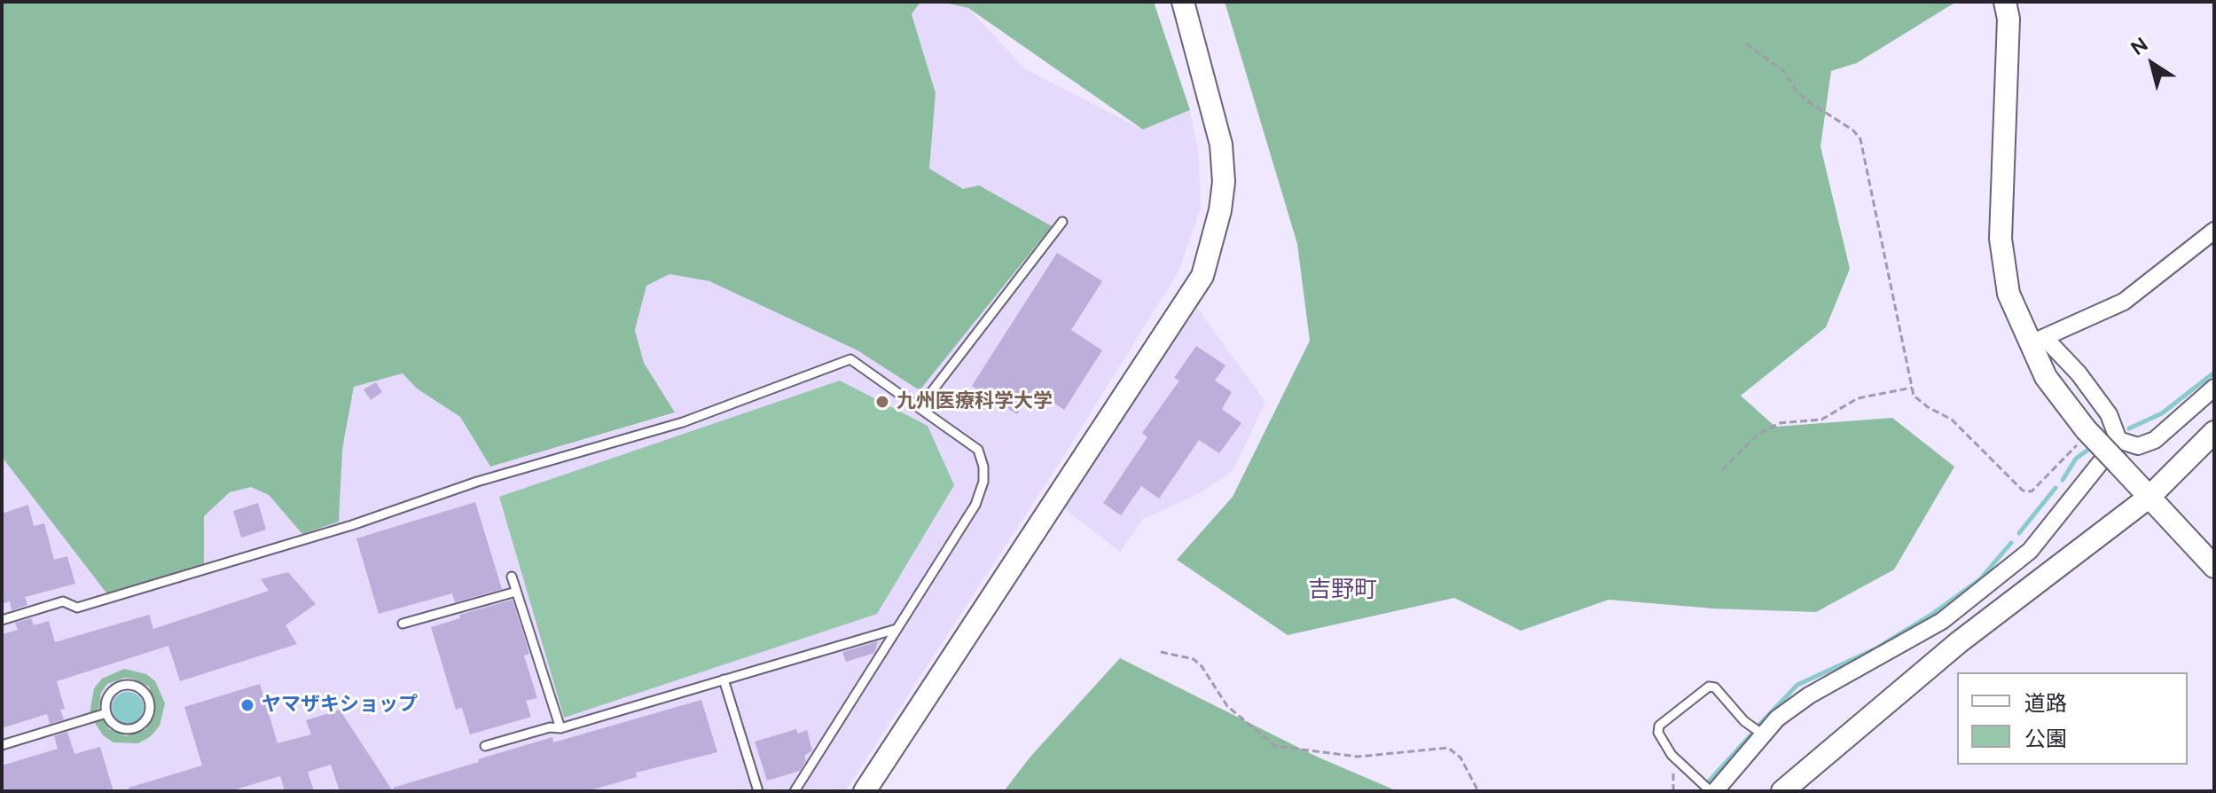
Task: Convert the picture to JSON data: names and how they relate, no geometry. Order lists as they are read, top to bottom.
{
  "districts": ["吉野町"],
  "places": ["九州医療科学大学", "ヤマザキショップ"],
  "legend": ["道路", "公園"],
  "north": "top left"
}
